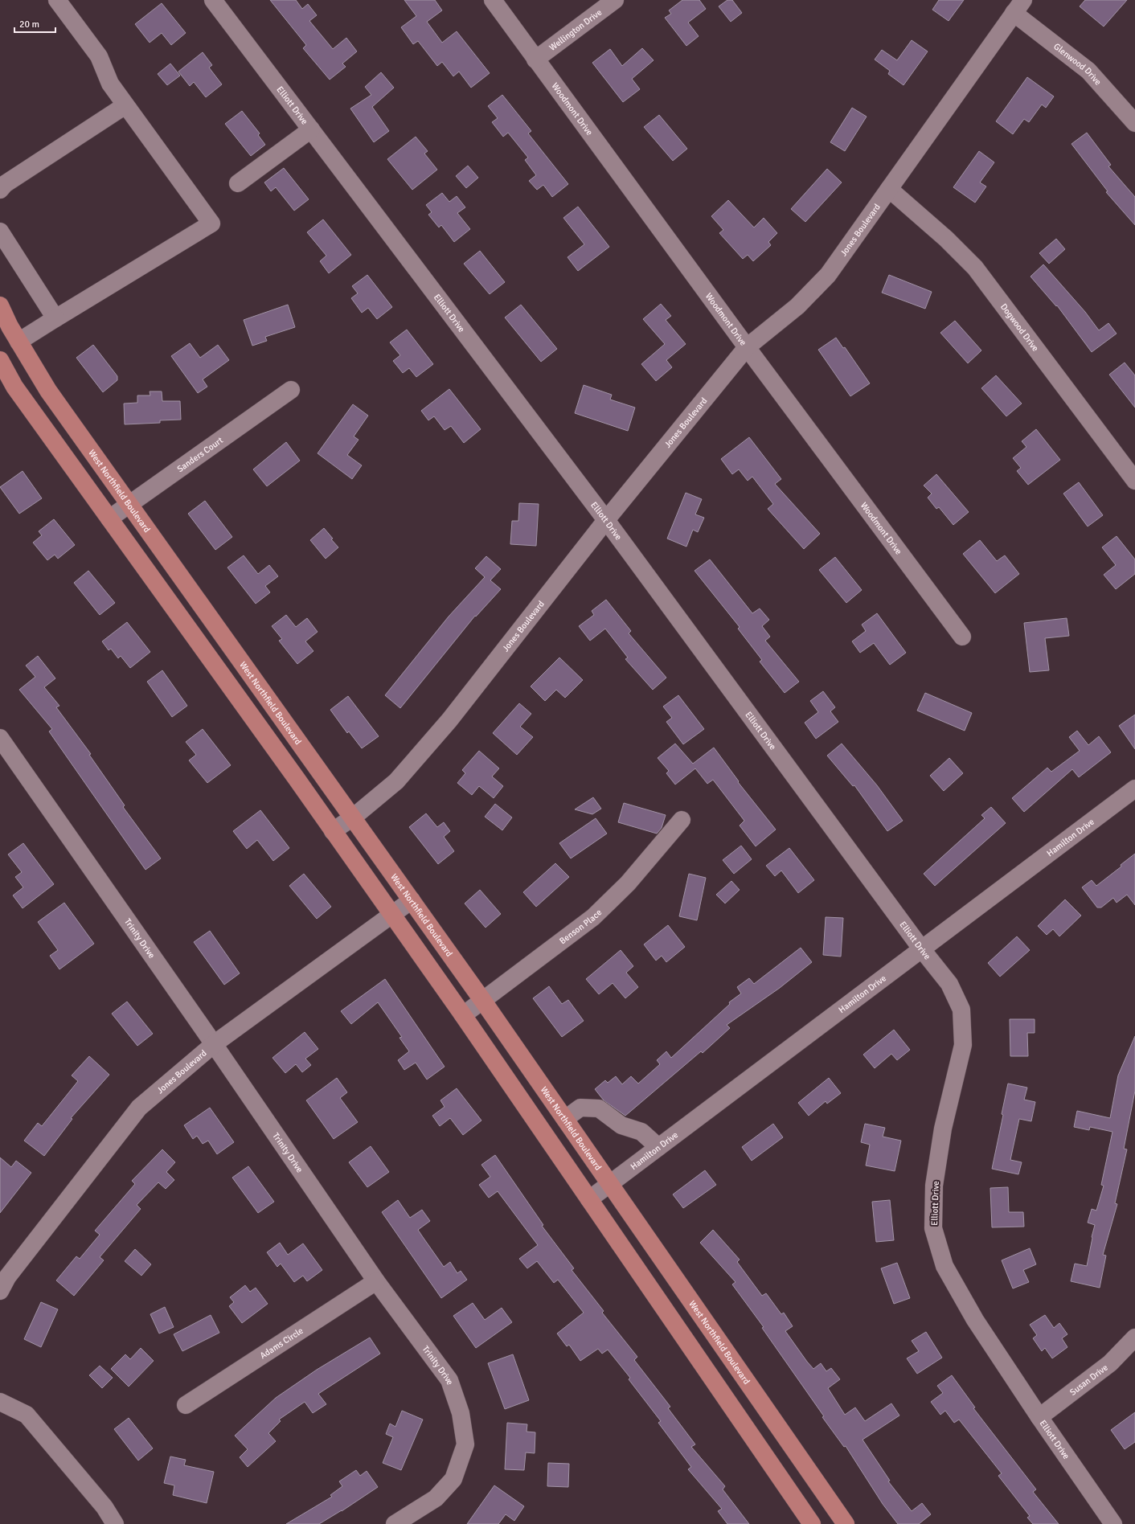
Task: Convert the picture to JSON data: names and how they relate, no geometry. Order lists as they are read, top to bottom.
{
  "streets": {
    "main road": ["West Northfield Boulevard"],
    "street": [
      "Wellington Drive",
      "Glenwood Drive",
      "Elliott Drive",
      "Woodmont Drive",
      "Jones Boulevard",
      "Dogwood Drive",
      "Sanders Court",
      "Hamilton Drive",
      "Benson Place",
      "Trinity Drive",
      "Adams Circle",
      "Susan Drive"
    ]
  },
  "crossings": [
    ["Wellington Drive", "Woodmont Drive"],
    ["Glenwood Drive", "Jones Boulevard"],
    ["Elliott Drive", "Jones Boulevard"],
    ["Elliott Drive", "Hamilton Drive"],
    ["Elliott Drive", "Susan Drive"],
    ["Woodmont Drive", "Jones Boulevard"],
    ["Jones Boulevard", "Dogwood Drive"],
    ["Jones Boulevard", "West Northfield Boulevard"],
    ["Jones Boulevard", "Trinity Drive"],
    ["Sanders Court", "West Northfield Boulevard"],
    ["West Northfield Boulevard", "Hamilton Drive"],
    ["West Northfield Boulevard", "Benson Place"],
    ["Trinity Drive", "Adams Circle"]
  ],
  "scale_bar": "20 m"
}
